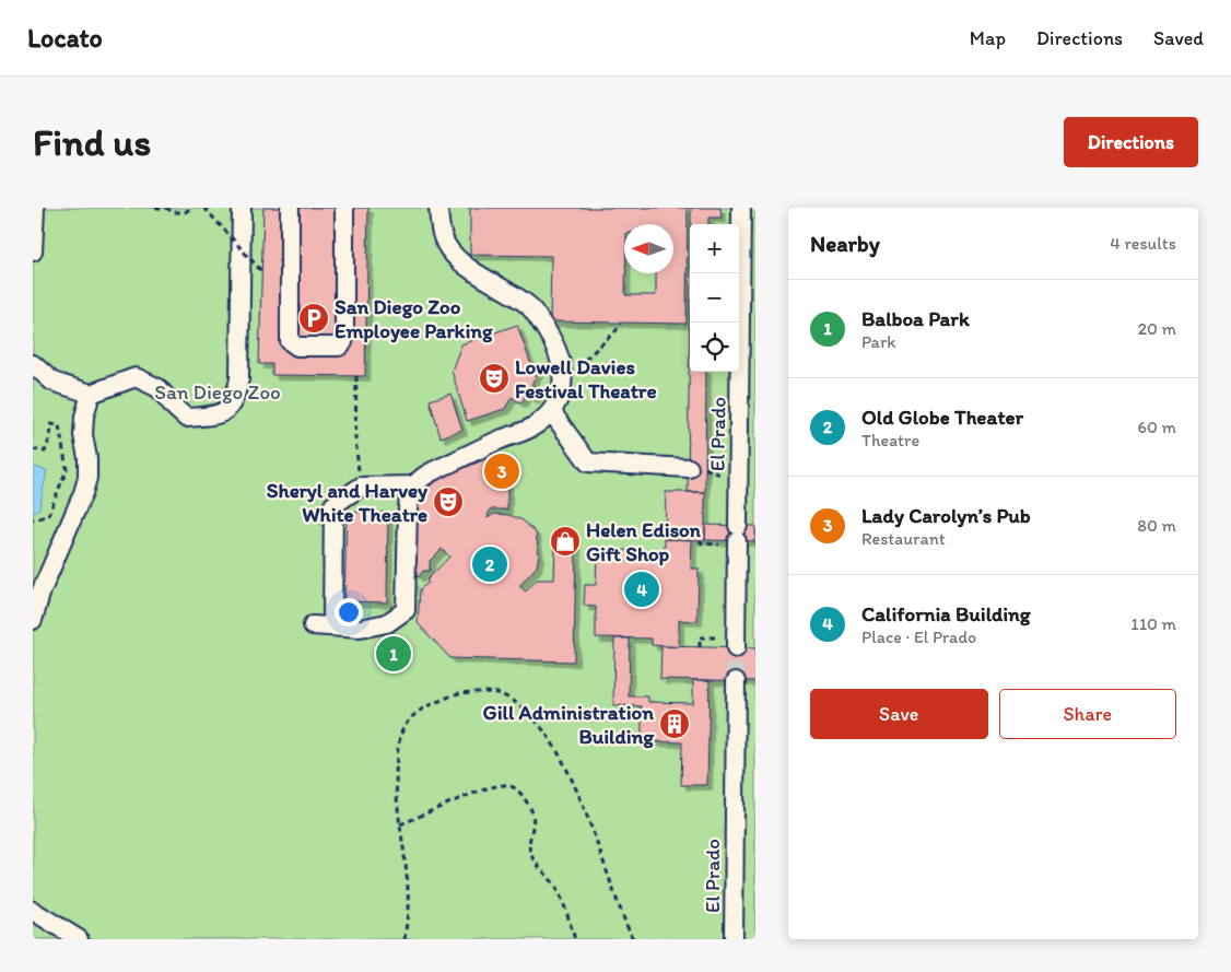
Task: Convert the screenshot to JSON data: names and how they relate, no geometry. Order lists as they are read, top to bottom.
{
  "streets": {
    "street": ["El Prado"]
  },
  "parks": ["San Diego Zoo"],
  "places": {
    "parking": ["San Diego Zoo Employee Parking"],
    "theatre": ["Lowell Davies Festival Theatre", "Sheryl and Harvey White Theatre"],
    "shop": ["Helen Edison Gift Shop"],
    "building": ["Gill Administration Building"]
  },
  "north": "left",
  "page": {
    "header": "Locato",
    "nav": ["Map", "Directions", "Saved"],
    "buttons": [
      "Directions",
      ["Save", "Share"]
    ],
    "title": "Find us",
    "heading": ["Nearby", "4 results"],
    "map_buttons": ["+", "−"],
    "list": [
      {
        "mark": "1",
        "name": "Balboa Park",
        "note": "Park",
        "value": "20 m"
      },
      {
        "mark": "2",
        "name": "Old Globe Theater",
        "note": "Theatre",
        "value": "60 m"
      },
      {
        "mark": "3",
        "name": "Lady Carolyn’s Pub",
        "note": "Restaurant",
        "value": "80 m"
      },
      {
        "mark": "4",
        "name": "California Building",
        "note": "Place · El Prado",
        "value": "110 m"
      }
    ],
    "pins": [
      "3",
      "2",
      "4",
      "1"
    ]
  }
}
